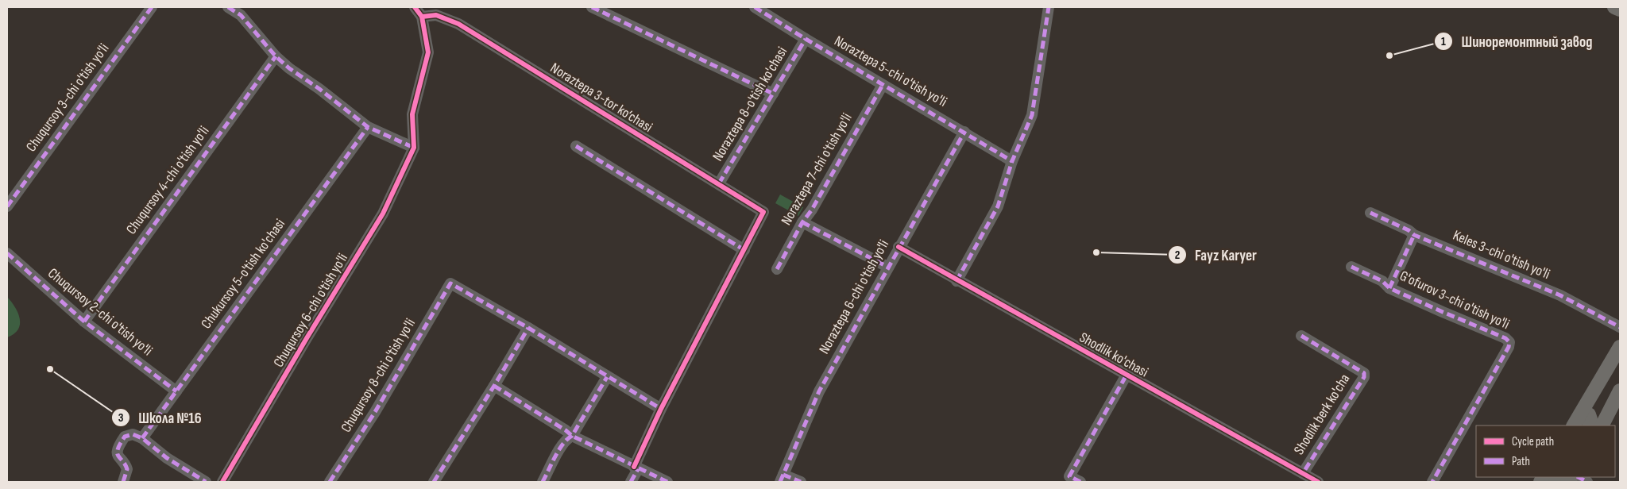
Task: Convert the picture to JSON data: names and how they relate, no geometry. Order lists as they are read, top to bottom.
{
  "streets": {
    "street": [
      "Noraztepa 5-chi o'tish yo'li",
      "Chuqursoy 3-chi o'tish yo'li",
      "Noraztepa 3-tor ko‘chasi",
      "Noraztepa 8-o'tish ko'chasi",
      "Noraztepa 7-chi o'tish yo'li",
      "Chuqursoy 4-chi o'tish yo'li",
      "Keles 3-chi o'tish yo'li",
      "Chukursoy 5-o'tish ko'chasi",
      "Noraztepa 6-chi o'tish yo'li",
      "G'ofurov 3-chi o'tish yo'li",
      "Chuqursoy 6-chi o'tish yo'li",
      "Chuqursoy 2-chi o'tish yo'li",
      "Shodlik ko'chasi",
      "Chuqursoy 8-chi o'tish yo'li",
      "Shodlik berk ko'cha"
    ]
  },
  "crossings": [
    ["Noraztepa 5-chi o'tish yo'li", "Noraztepa 8-o'tish ko'chasi"],
    ["Noraztepa 5-chi o'tish yo'li", "Noraztepa 7-chi o'tish yo'li"],
    ["Noraztepa 5-chi o'tish yo'li", "Noraztepa 6-chi o'tish yo'li"],
    ["Noraztepa 3-tor ko‘chasi", "Noraztepa 8-o'tish ko'chasi"],
    ["Chuqursoy 4-chi o'tish yo'li", "Chuqursoy 2-chi o'tish yo'li"],
    ["Chukursoy 5-o'tish ko'chasi", "Chuqursoy 2-chi o'tish yo'li"],
    ["Noraztepa 6-chi o'tish yo'li", "Shodlik ko'chasi"],
    ["Shodlik ko'chasi", "Shodlik berk ko'cha"]
  ],
  "places": ["Шиноремонтный завод", "Fayz Karyer", "Школа №16"],
  "legend": ["Cycle path", "Path"]
}
